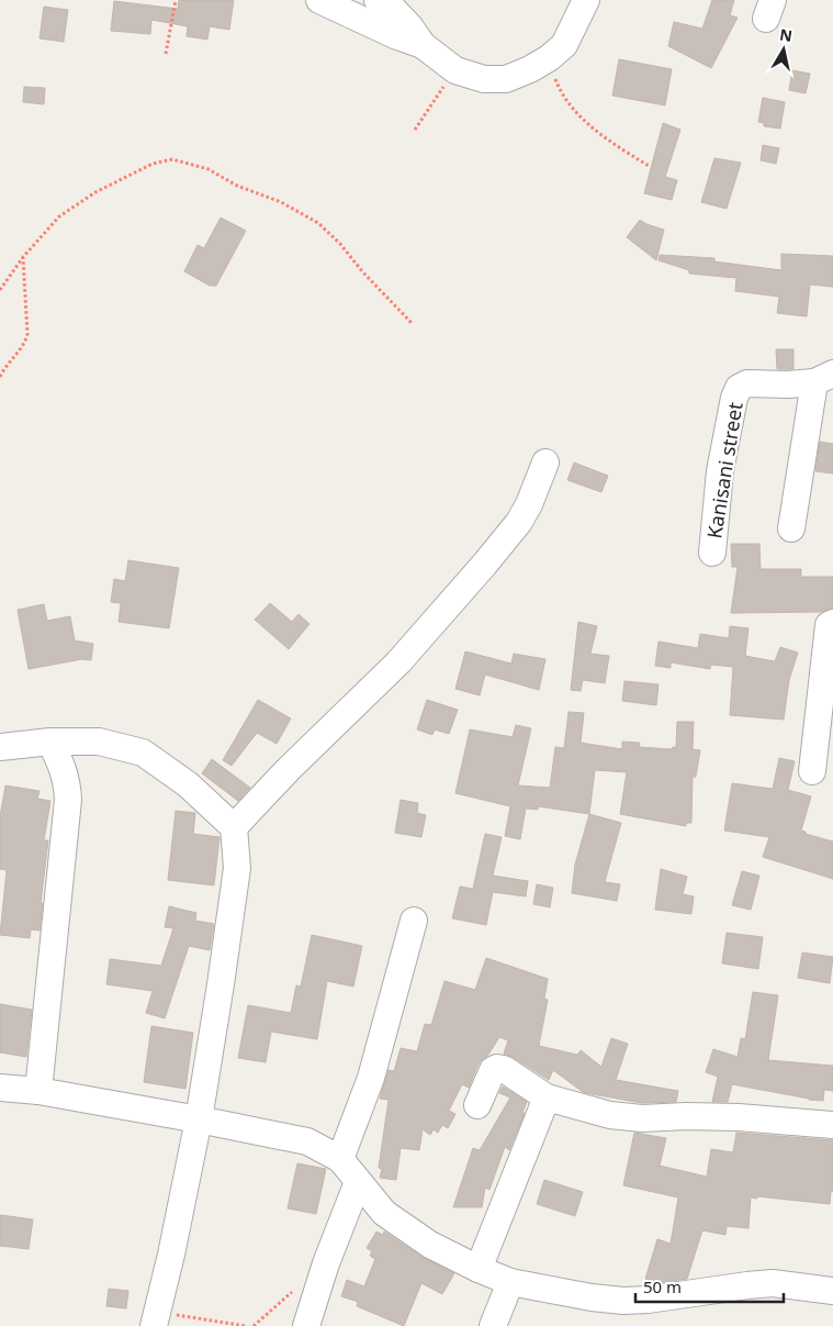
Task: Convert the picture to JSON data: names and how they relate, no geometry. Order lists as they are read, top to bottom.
{
  "streets": {
    "street": ["Kanisani street"]
  },
  "scale_bar": "50 m",
  "north": "top"
}
